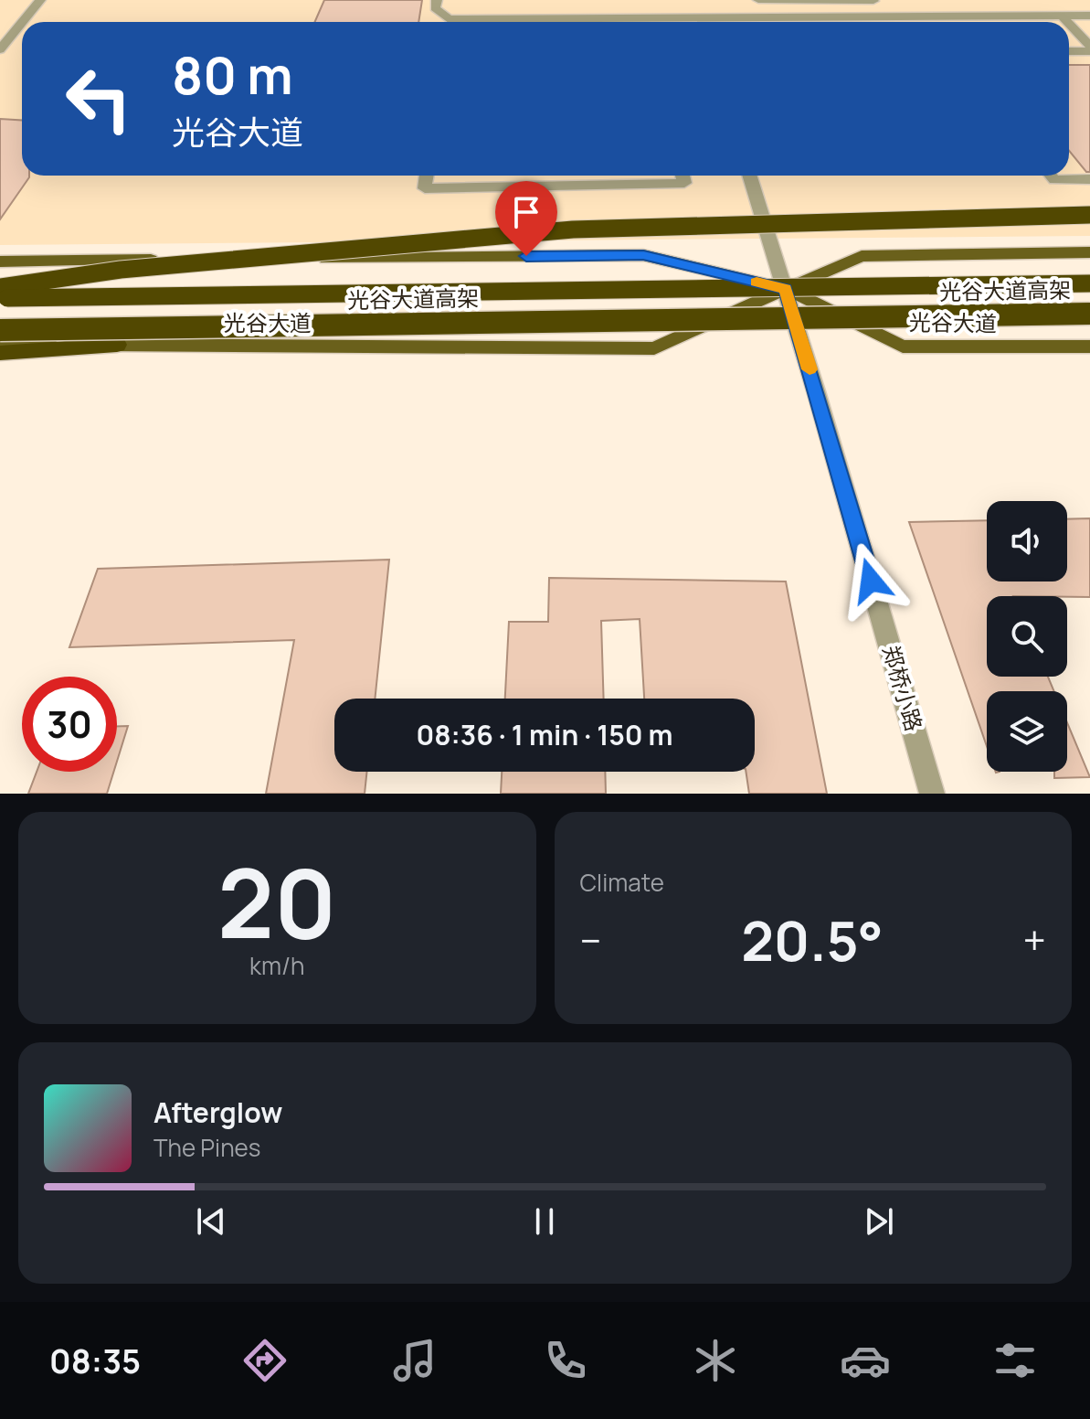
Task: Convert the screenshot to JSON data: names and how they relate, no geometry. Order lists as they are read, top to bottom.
{
  "streets": {
    "highway": ["光谷大道高架"],
    "main road": ["光谷大道"],
    "street": ["郑桥小路"]
  },
  "crossings": [
    ["光谷大道", "郑桥小路"]
  ],
  "page": {
    "turn": ["80 m", "光谷大道"],
    "limit": "30",
    "trip": "08:36 · 1 min · 150 m",
    "tile": [
      ["20", "km/h"],
      "Climate"
    ],
    "heat": ["−", "20.5°", "+"],
    "song": ["Afterglow", "The Pines"],
    "tabs": "08:35"
  }
}
